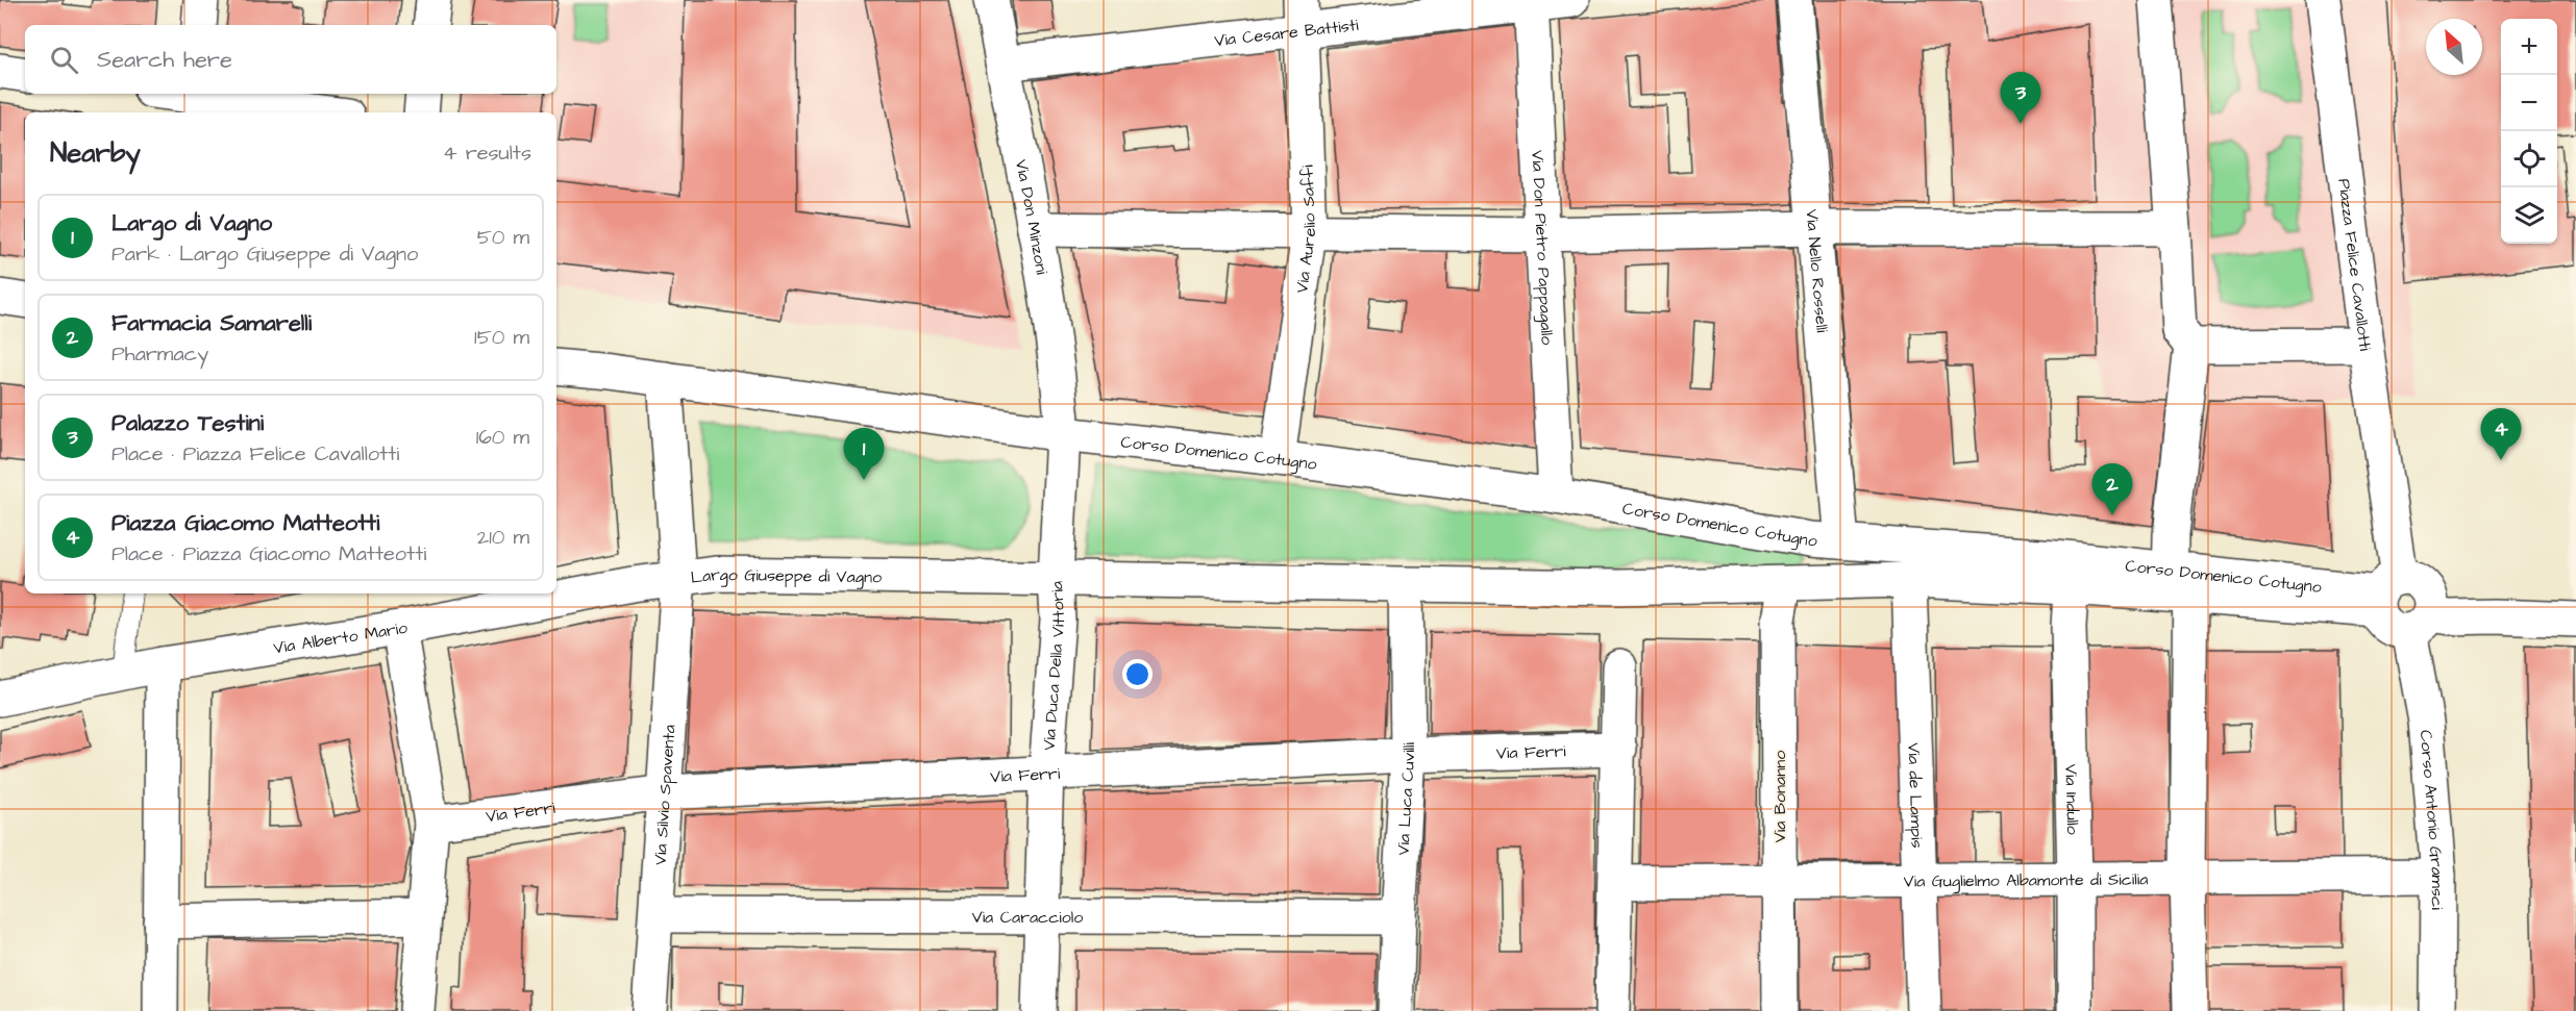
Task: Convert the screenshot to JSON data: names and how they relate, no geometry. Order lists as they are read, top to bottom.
{
  "streets": {
    "street": [
      "Via Cesare Battisti",
      "Via Don Minzoni",
      "Via Aurelio Saffi",
      "Via Don Pietro Pappagallo",
      "Piazza Felice Cavallotti",
      "Via Nello Rosselli",
      "Corso Domenico Cotugno",
      "Largo Giuseppe di Vagno",
      "Via Alberto Mario",
      "Via Duca Della Vittoria",
      "Via Ferri",
      "Via Silvio Spaventa",
      "Via de Lampis",
      "Via Bonanno",
      "Via Luca Cuvilli",
      "Via Indullo",
      "Corso Antonio Gramsci",
      "Via Guglielmo Albamonte di Sicilia",
      "Via Caracciolo"
    ]
  },
  "crossings": [
    ["Via Cesare Battisti", "Via Don Minzoni"],
    ["Via Cesare Battisti", "Via Aurelio Saffi"],
    ["Via Cesare Battisti", "Via Don Pietro Pappagallo"],
    ["Via Don Minzoni", "Corso Domenico Cotugno"],
    ["Via Don Minzoni", "Via Duca Della Vittoria"],
    ["Via Aurelio Saffi", "Corso Domenico Cotugno"],
    ["Via Don Pietro Pappagallo", "Corso Domenico Cotugno"],
    ["Via Nello Rosselli", "Corso Domenico Cotugno"],
    ["Via Nello Rosselli", "Via Bonanno"],
    ["Corso Domenico Cotugno", "Largo Giuseppe di Vagno"],
    ["Corso Domenico Cotugno", "Via Duca Della Vittoria"],
    ["Corso Domenico Cotugno", "Via de Lampis"],
    ["Corso Domenico Cotugno", "Via Bonanno"],
    ["Corso Domenico Cotugno", "Via Luca Cuvilli"],
    ["Corso Domenico Cotugno", "Via Indullo"],
    ["Corso Domenico Cotugno", "Corso Antonio Gramsci"],
    ["Largo Giuseppe di Vagno", "Via Alberto Mario"],
    ["Largo Giuseppe di Vagno", "Via Duca Della Vittoria"],
    ["Largo Giuseppe di Vagno", "Via Silvio Spaventa"],
    ["Via Alberto Mario", "Via Silvio Spaventa"],
    ["Via Duca Della Vittoria", "Via Ferri"],
    ["Via Duca Della Vittoria", "Via Caracciolo"],
    ["Via Ferri", "Via Silvio Spaventa"],
    ["Via Ferri", "Via Luca Cuvilli"],
    ["Via Silvio Spaventa", "Via Caracciolo"],
    ["Via de Lampis", "Via Guglielmo Albamonte di Sicilia"],
    ["Via Bonanno", "Via Guglielmo Albamonte di Sicilia"],
    ["Via Luca Cuvilli", "Via Caracciolo"],
    ["Via Indullo", "Via Guglielmo Albamonte di Sicilia"],
    ["Corso Antonio Gramsci", "Via Guglielmo Albamonte di Sicilia"]
  ],
  "north": "top left",
  "page": {
    "map_buttons": ["+", "−"],
    "search": "Search here",
    "pins": [
      "3",
      "4",
      "1",
      "2"
    ],
    "heading": ["Nearby", "4 results"],
    "list": [
      {
        "mark": "1",
        "name": "Largo di Vagno",
        "note": "Park · Largo Giuseppe di Vagno",
        "value": "50 m"
      },
      {
        "mark": "2",
        "name": "Farmacia Samarelli",
        "note": "Pharmacy",
        "value": "150 m"
      },
      {
        "mark": "3",
        "name": "Palazzo Testini",
        "note": "Place · Piazza Felice Cavallotti",
        "value": "160 m"
      },
      {
        "mark": "4",
        "name": "Piazza Giacomo Matteotti",
        "note": "Place · Piazza Giacomo Matteotti",
        "value": "210 m"
      }
    ]
  }
}
